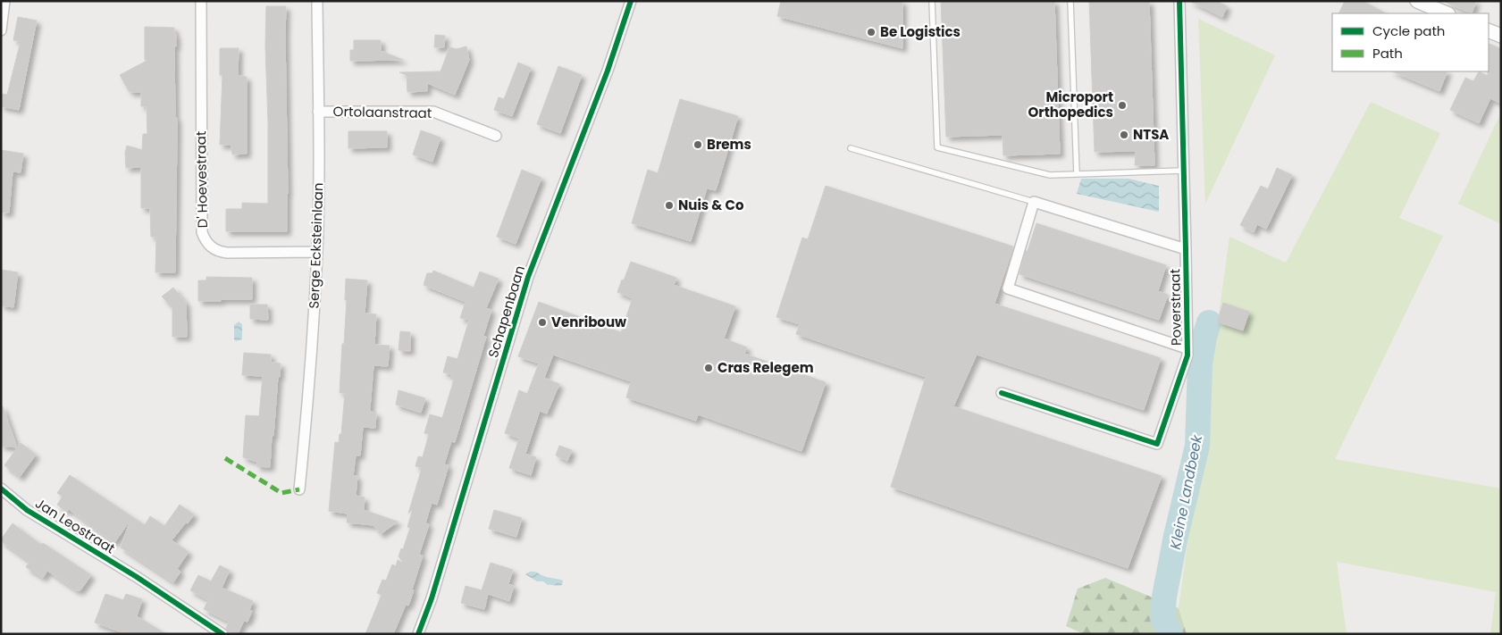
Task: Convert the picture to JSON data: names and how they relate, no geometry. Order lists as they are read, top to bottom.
{
  "streets": {
    "street": [
      "Ortolaanstraat",
      "D' Hoevestraat",
      "Serge Ecksteinlaan",
      "Poverstraat",
      "Schapenbaan",
      "Jan Leostraat"
    ]
  },
  "crossings": [
    ["Ortolaanstraat", "Serge Ecksteinlaan"],
    ["D' Hoevestraat", "Serge Ecksteinlaan"]
  ],
  "water": ["Kleine Landbeek"],
  "places": [
    "Be Logistics",
    "Microport Orthopedics",
    "NTSA",
    "Brems",
    "Nuis & Co",
    "Venribouw",
    "Cras Relegem"
  ],
  "legend": ["Cycle path", "Path"]
}
